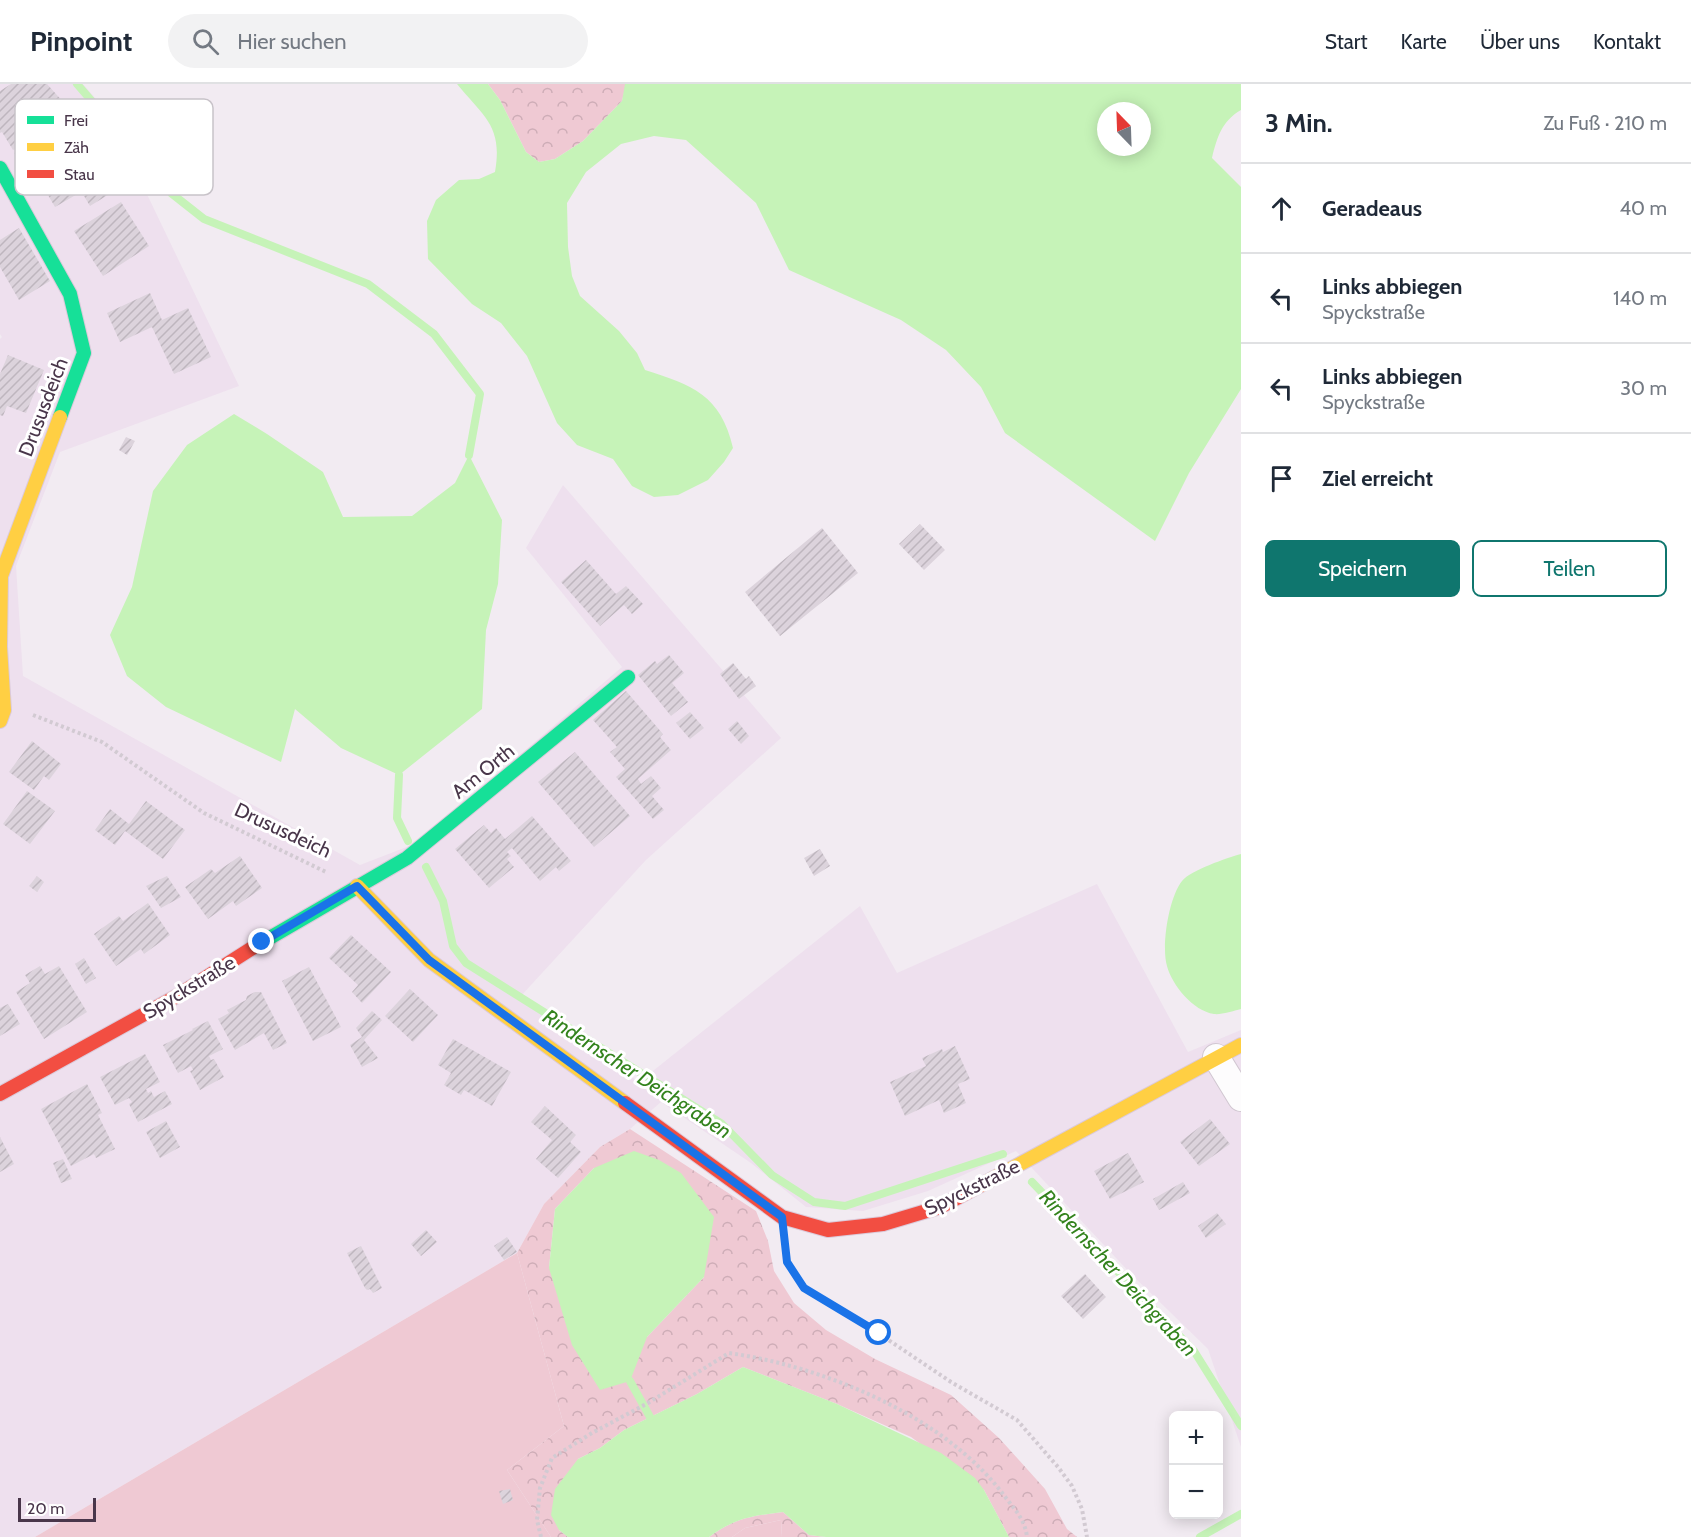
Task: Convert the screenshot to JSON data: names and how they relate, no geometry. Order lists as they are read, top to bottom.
{
  "streets": {
    "street": ["Drususdeich", "Am Orth", "Spyckstraße"]
  },
  "crossings": [
    ["Drususdeich", "Am Orth"],
    ["Drususdeich", "Spyckstraße"],
    ["Am Orth", "Spyckstraße"]
  ],
  "water": ["Rindernscher Deichgraben"],
  "legend": ["Frei", "Zäh", "Stau"],
  "scale_bar": "20 m",
  "north": "top left",
  "page": {
    "header": "Pinpoint",
    "search": "Hier suchen",
    "nav": [
      "Start",
      "Karte",
      "Über uns",
      "Kontakt"
    ],
    "heading": ["3 Min.", "Zu Fuß · 210 m"],
    "list": [
      ["Geradeaus", "40 m"],
      ["Links abbiegen", "Spyckstraße", "140 m"],
      ["Links abbiegen", "Spyckstraße", "30 m"],
      "Ziel erreicht"
    ],
    "buttons": ["Speichern", "Teilen"],
    "map_buttons": ["+", "−"],
    "scale": "20 m"
  }
}
